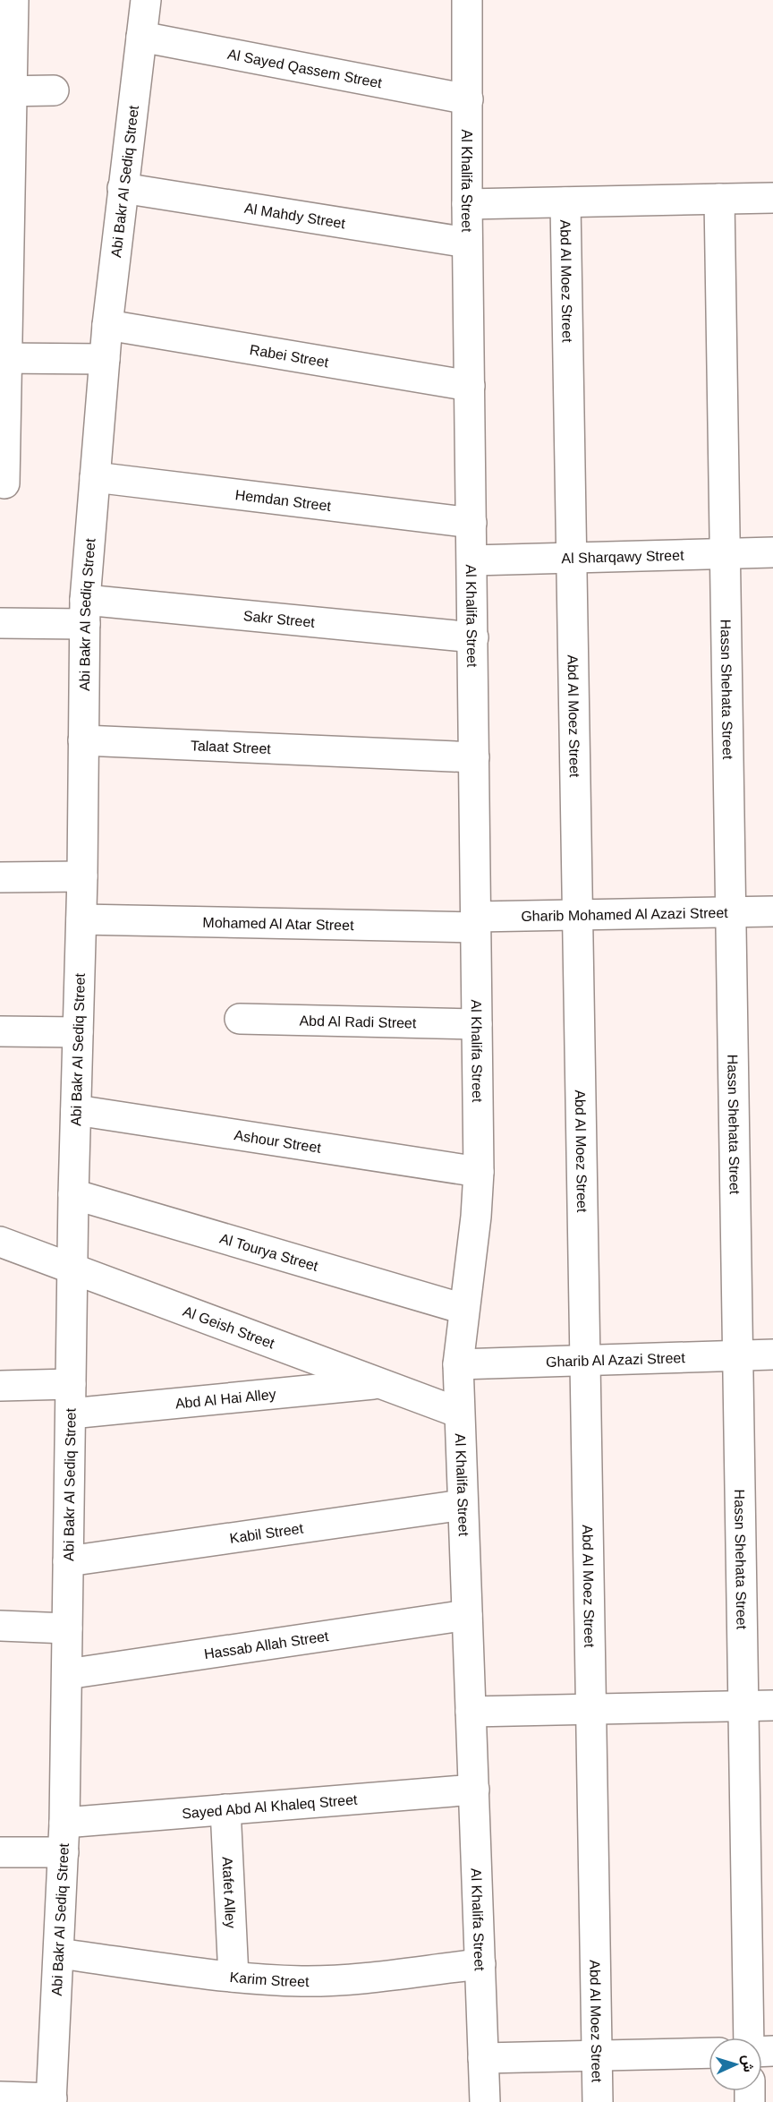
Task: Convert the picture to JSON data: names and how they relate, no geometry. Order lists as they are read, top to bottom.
{
  "streets": {
    "street": [
      "Al Sayed Qassem Street",
      "Abi Bakr Al Sediq Street",
      "Al Khalifa Street",
      "Al Mahdy Street",
      "Abd Al Moez Street",
      "Rabei Street",
      "Hemdan Street",
      "Al Sharqawy Street",
      "Sakr Street",
      "Hassn Shehata Street",
      "Talaat Street",
      "Gharib Mohamed Al Azazi Street",
      "Mohamed Al Atar Street",
      "Abd Al Radi Street",
      "Ashour Street",
      "Al Tourya Street",
      "Al Geish Street",
      "Gharib Al Azazi Street",
      "Abd Al Hai Alley",
      "Kabil Street",
      "Hassab Allah Street",
      "Sayed Abd Al Khaleq Street",
      "Atafet Alley",
      "Karim Street"
    ]
  },
  "crossings": [
    ["Al Sayed Qassem Street", "Abi Bakr Al Sediq Street"],
    ["Al Sayed Qassem Street", "Al Khalifa Street"],
    ["Abi Bakr Al Sediq Street", "Al Mahdy Street"],
    ["Abi Bakr Al Sediq Street", "Rabei Street"],
    ["Abi Bakr Al Sediq Street", "Hemdan Street"],
    ["Abi Bakr Al Sediq Street", "Sakr Street"],
    ["Abi Bakr Al Sediq Street", "Talaat Street"],
    ["Abi Bakr Al Sediq Street", "Mohamed Al Atar Street"],
    ["Abi Bakr Al Sediq Street", "Ashour Street"],
    ["Abi Bakr Al Sediq Street", "Al Tourya Street"],
    ["Abi Bakr Al Sediq Street", "Al Geish Street"],
    ["Abi Bakr Al Sediq Street", "Abd Al Hai Alley"],
    ["Abi Bakr Al Sediq Street", "Kabil Street"],
    ["Abi Bakr Al Sediq Street", "Hassab Allah Street"],
    ["Abi Bakr Al Sediq Street", "Sayed Abd Al Khaleq Street"],
    ["Abi Bakr Al Sediq Street", "Karim Street"],
    ["Al Khalifa Street", "Al Mahdy Street"],
    ["Al Khalifa Street", "Rabei Street"],
    ["Al Khalifa Street", "Hemdan Street"],
    ["Al Khalifa Street", "Al Sharqawy Street"],
    ["Al Khalifa Street", "Sakr Street"],
    ["Al Khalifa Street", "Talaat Street"],
    ["Al Khalifa Street", "Gharib Mohamed Al Azazi Street"],
    ["Al Khalifa Street", "Mohamed Al Atar Street"],
    ["Al Khalifa Street", "Abd Al Radi Street"],
    ["Al Khalifa Street", "Ashour Street"],
    ["Al Khalifa Street", "Al Tourya Street"],
    ["Al Khalifa Street", "Al Geish Street"],
    ["Al Khalifa Street", "Gharib Al Azazi Street"],
    ["Al Khalifa Street", "Kabil Street"],
    ["Al Khalifa Street", "Hassab Allah Street"],
    ["Al Khalifa Street", "Sayed Abd Al Khaleq Street"],
    ["Al Khalifa Street", "Karim Street"],
    ["Abd Al Moez Street", "Al Sharqawy Street"],
    ["Abd Al Moez Street", "Gharib Mohamed Al Azazi Street"],
    ["Abd Al Moez Street", "Gharib Al Azazi Street"],
    ["Al Sharqawy Street", "Hassn Shehata Street"],
    ["Hassn Shehata Street", "Gharib Mohamed Al Azazi Street"],
    ["Hassn Shehata Street", "Gharib Al Azazi Street"],
    ["Gharib Mohamed Al Azazi Street", "Mohamed Al Atar Street"],
    ["Al Geish Street", "Abd Al Hai Alley"],
    ["Sayed Abd Al Khaleq Street", "Atafet Alley"],
    ["Atafet Alley", "Karim Street"]
  ],
  "north": "right"
}
